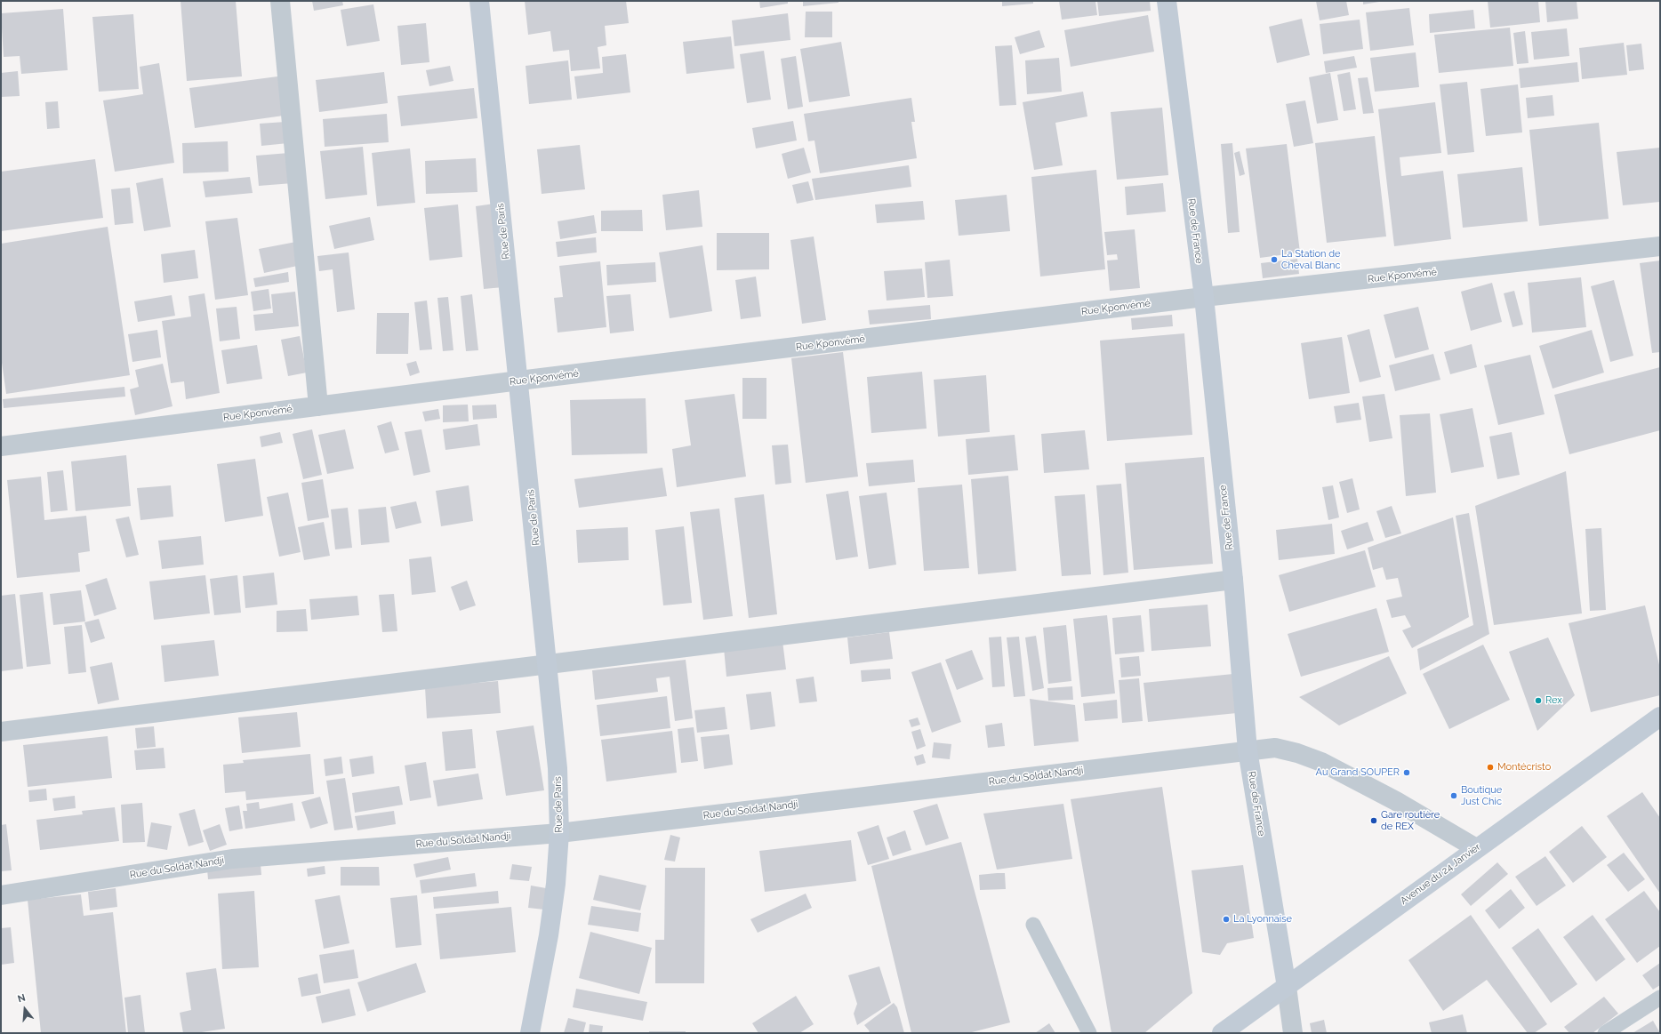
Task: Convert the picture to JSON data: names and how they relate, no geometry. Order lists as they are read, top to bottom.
{
  "streets": {
    "street": [
      "Rue de Paris",
      "Rue de France",
      "Rue Kponvémé",
      "Rue du Soldat Nandji",
      "Avenue du 24 Janvier"
    ]
  },
  "crossings": [
    ["Rue de Paris", "Rue Kponvémé"],
    ["Rue de Paris", "Rue du Soldat Nandji"],
    ["Rue de France", "Rue Kponvémé"],
    ["Rue de France", "Rue du Soldat Nandji"],
    ["Rue de France", "Avenue du 24 Janvier"],
    ["Rue du Soldat Nandji", "Avenue du 24 Janvier"]
  ],
  "places": [
    "La Station de Cheval Blanc",
    "Rex",
    "Montécristo",
    "Au Grand SOUPER",
    "Boutique Just Chic",
    "Gare routière de REX",
    "La Lyonnaise"
  ],
  "north": "top"
}
